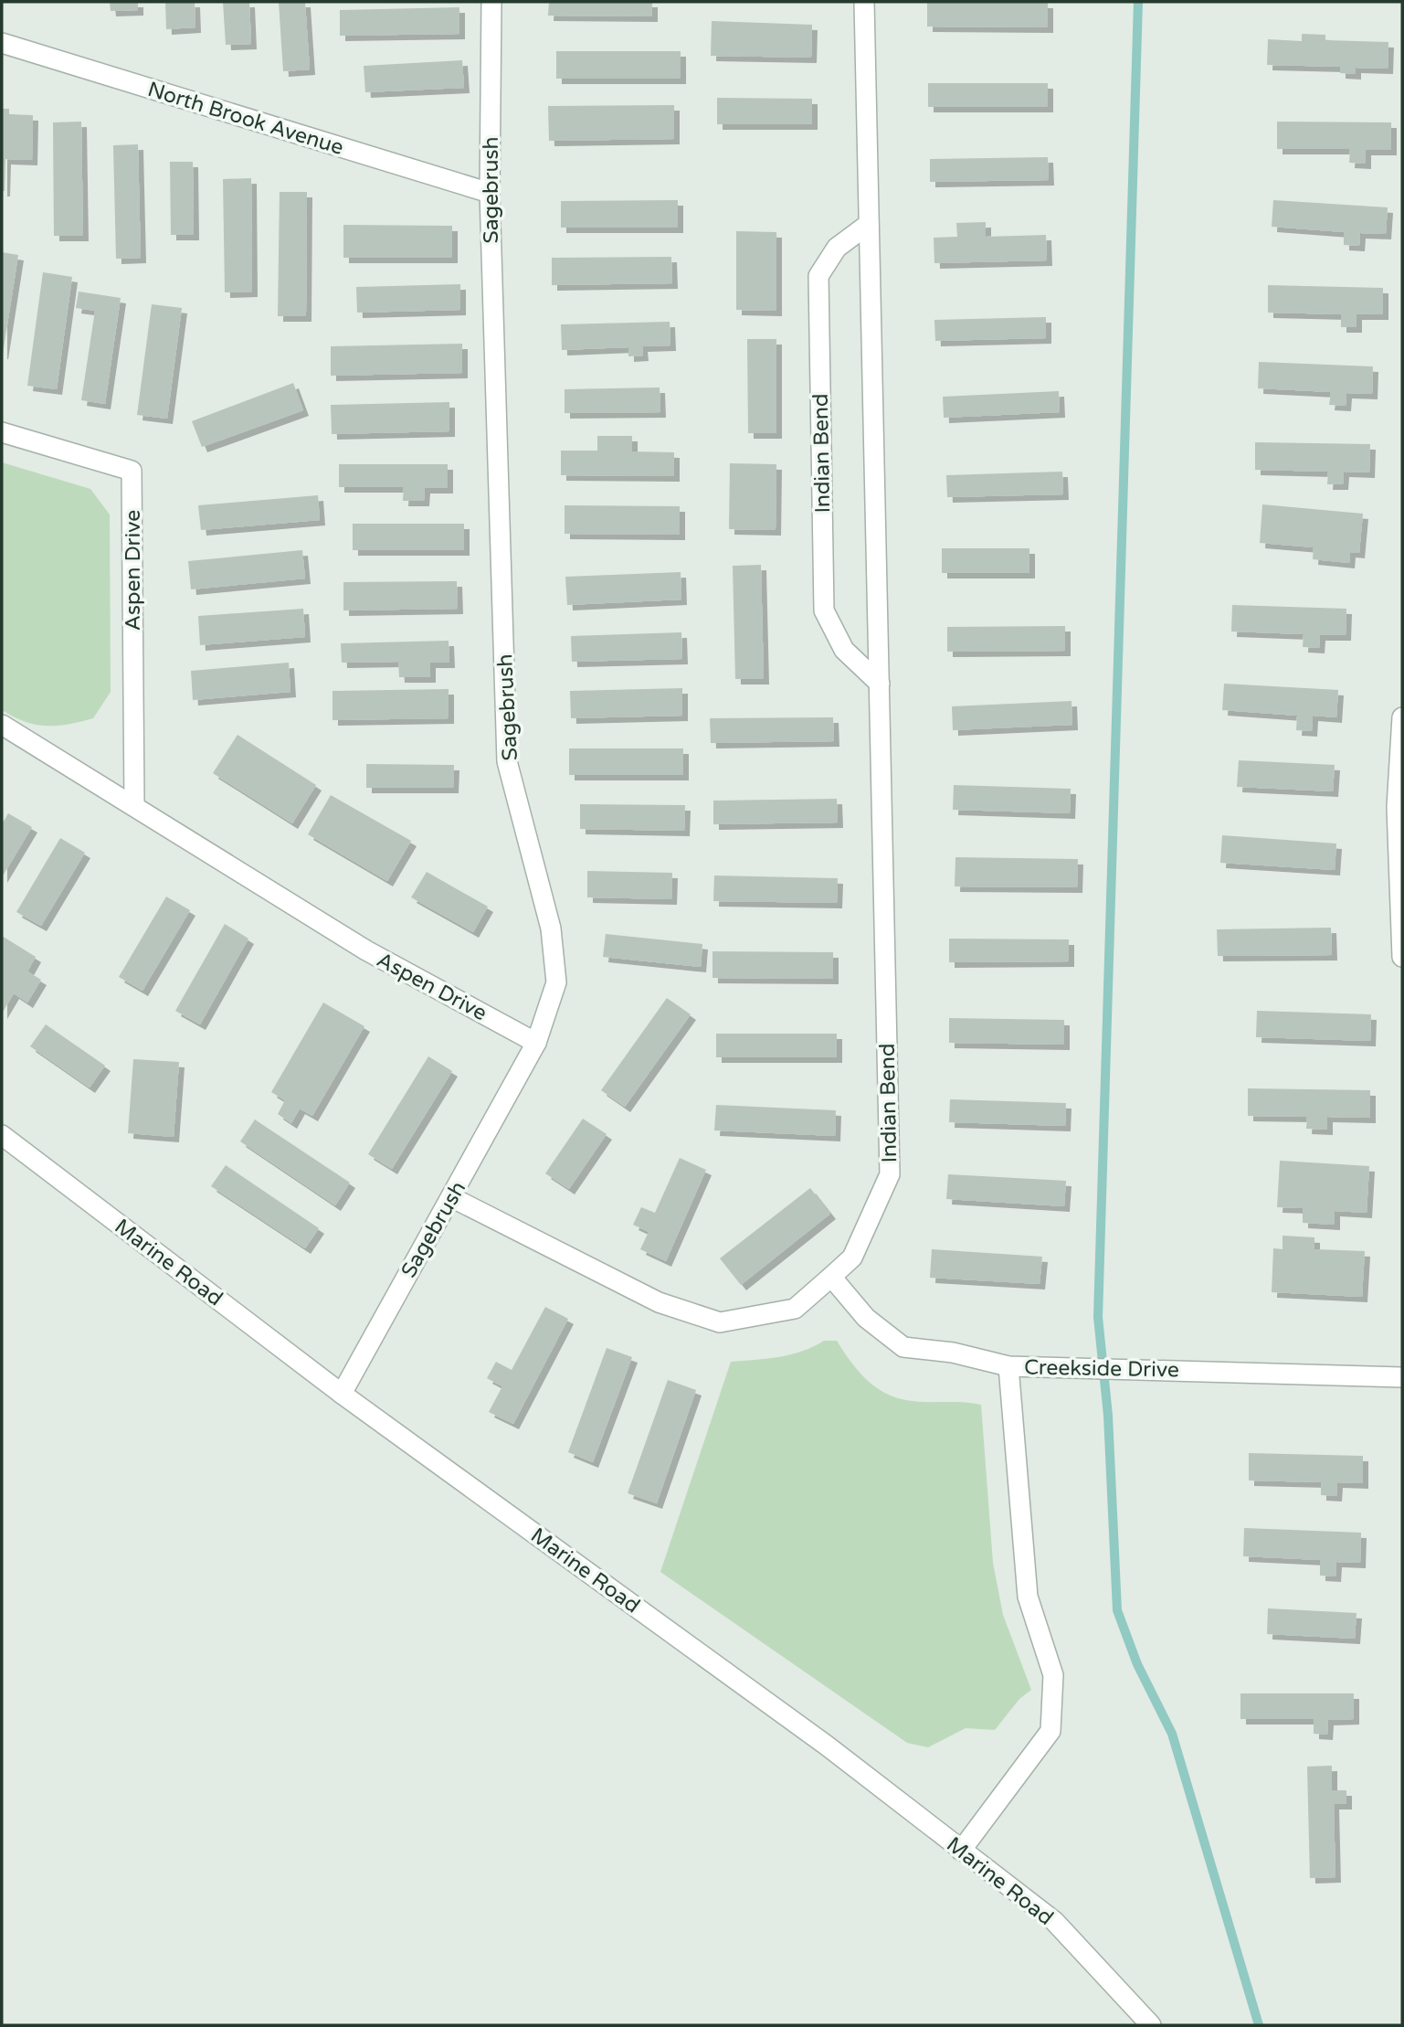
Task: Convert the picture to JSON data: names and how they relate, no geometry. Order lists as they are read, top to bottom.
{
  "streets": {
    "street": [
      "North Brook Avenue",
      "Sagebrush",
      "Indian Bend",
      "Aspen Drive",
      "Marine Road",
      "Creekside Drive"
    ]
  },
  "crossings": [
    ["North Brook Avenue", "Sagebrush"],
    ["Sagebrush", "Indian Bend"],
    ["Sagebrush", "Aspen Drive"],
    ["Sagebrush", "Marine Road"],
    ["Indian Bend", "Creekside Drive"]
  ]
}
